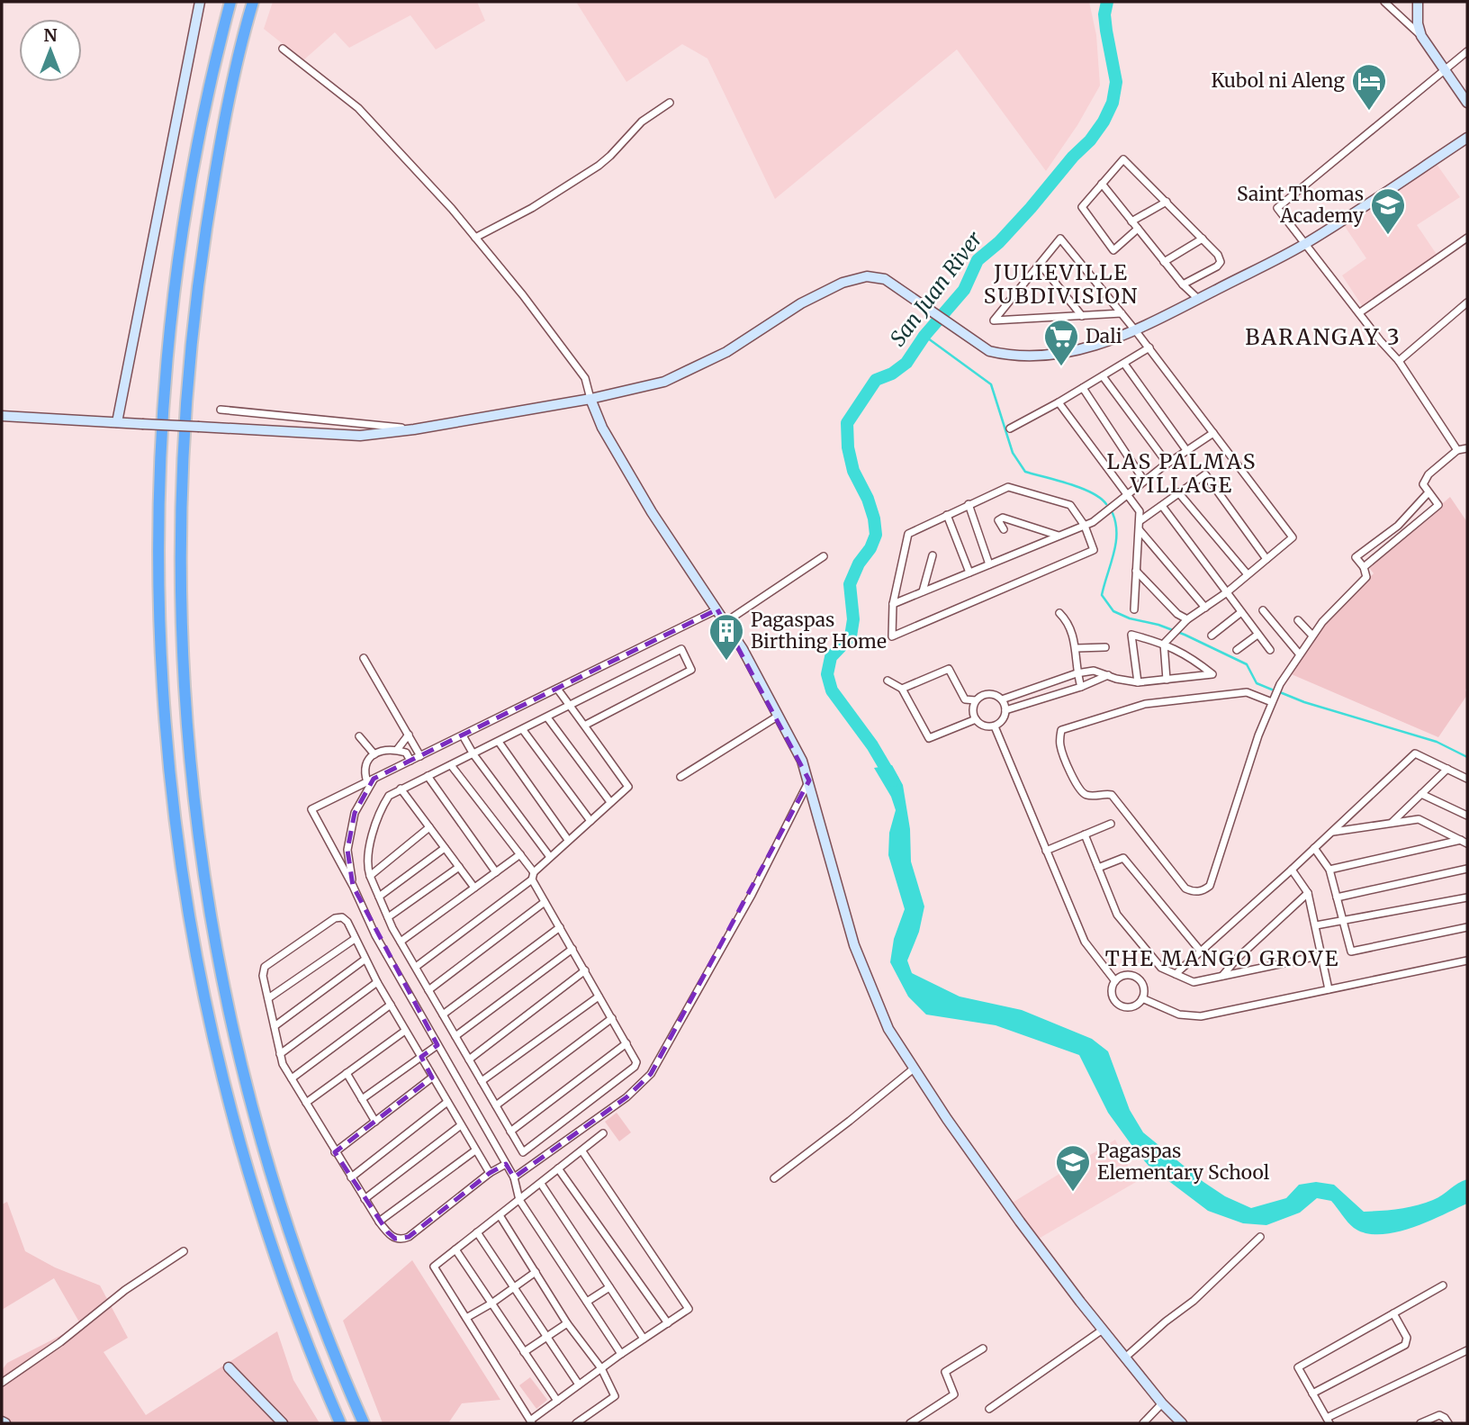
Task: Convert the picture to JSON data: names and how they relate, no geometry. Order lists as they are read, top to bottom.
{
  "districts": [
    "JULIEVILLE SUBDIVISION",
    "BARANGAY 3",
    "LAS PALMAS VILLAGE",
    "THE MANGO GROVE"
  ],
  "water": ["San Juan River"],
  "places": {
    "hotel": ["Kubol ni Aleng"],
    "school or university": ["Saint Thomas Academy", "Pagaspas Elementary School"],
    "supermarket": ["Dali"],
    "building": ["Pagaspas Birthing Home"]
  },
  "north": "top"
}
